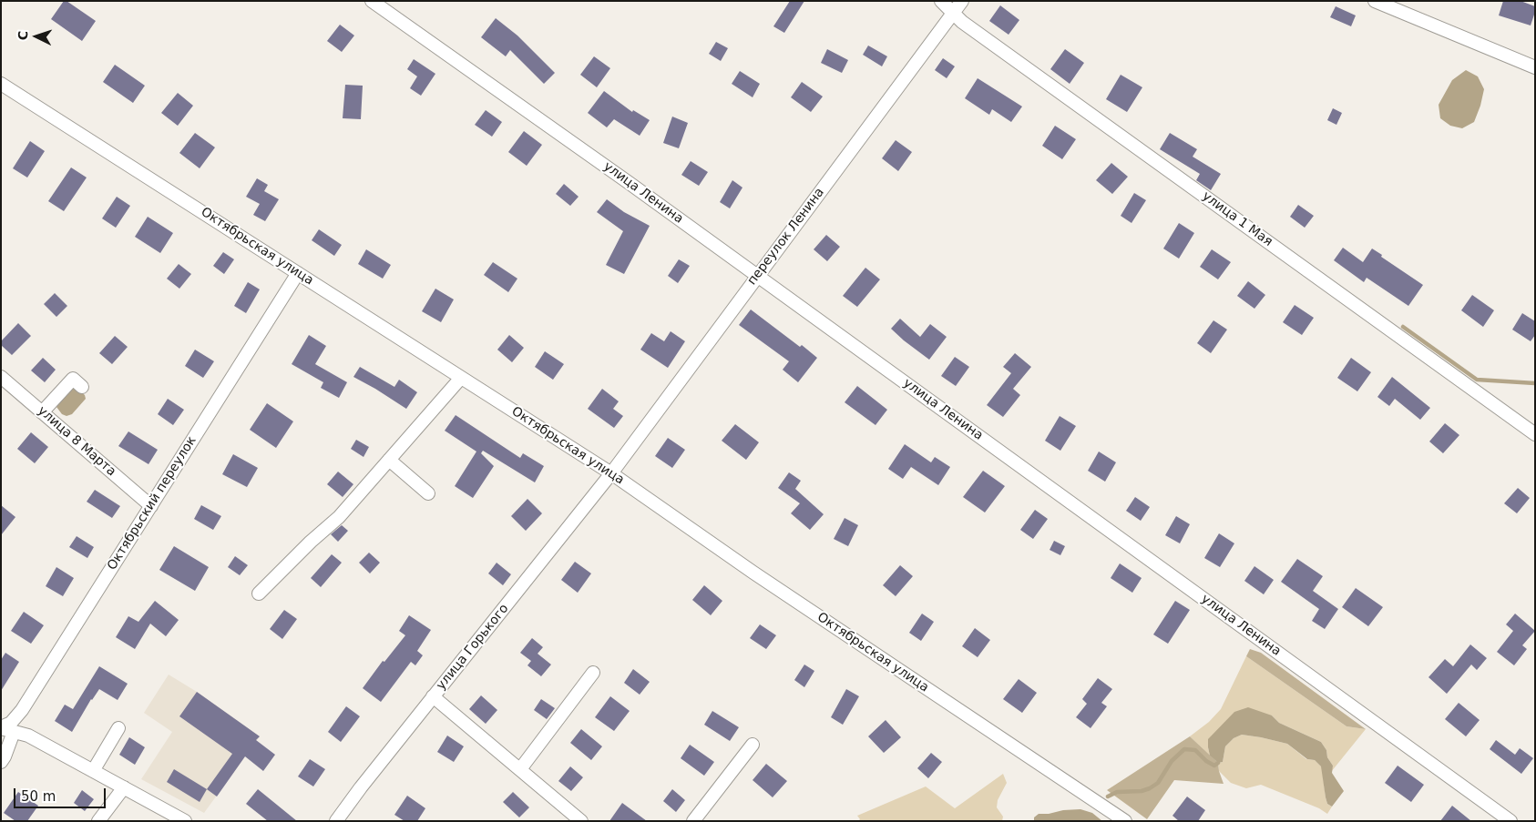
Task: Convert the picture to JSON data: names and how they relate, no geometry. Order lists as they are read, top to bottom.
{
  "streets": {
    "street": [
      "улица Ленина",
      "улица 1 Мая",
      "переулок Ленина",
      "Октябрьская улица",
      "улица 8 Марта",
      "Октябрьский переулок",
      "улица Горького"
    ]
  },
  "crossings": [
    ["улица Ленина", "переулок Ленина"],
    ["улица 1 Мая", "переулок Ленина"],
    ["переулок Ленина", "Октябрьская улица"],
    ["переулок Ленина", "улица Горького"],
    ["Октябрьская улица", "Октябрьский переулок"],
    ["Октябрьская улица", "улица Горького"],
    ["улица 8 Марта", "Октябрьский переулок"]
  ],
  "scale_bar": "50 m",
  "north": "left"
}
